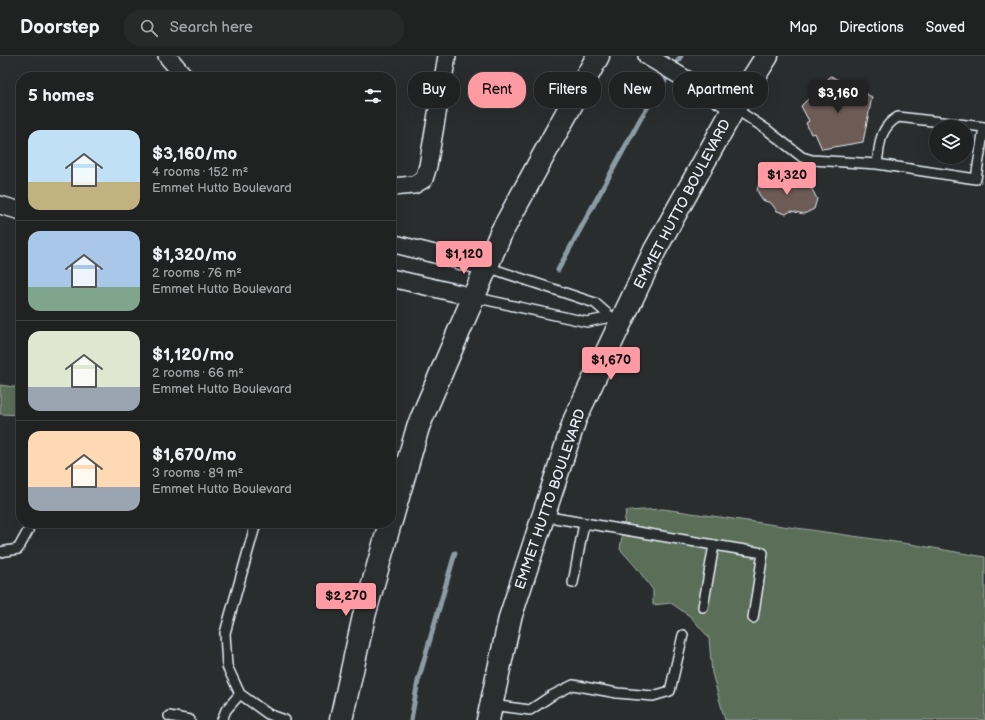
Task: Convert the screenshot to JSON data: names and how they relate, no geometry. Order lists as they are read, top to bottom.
{
  "streets": {
    "street": ["EMMET HUTTO BOULEVARD"]
  },
  "page": {
    "header": "Doorstep",
    "search": "Search here",
    "nav": ["Map", "Directions", "Saved"],
    "chip": [
      "Buy",
      "Rent",
      "Filters",
      "New",
      "Apartment"
    ],
    "heading": "5 homes",
    "price": [
      "$3,160",
      "$1,320",
      "$1,120",
      "$1,670",
      "$2,270"
    ],
    "list": [
      {
        "name": "$3,160/mo",
        "note": "4 rooms · 152 m² · Emmet Hutto Boulevard"
      },
      {
        "name": "$1,320/mo",
        "note": "2 rooms · 76 m² · Emmet Hutto Boulevard"
      },
      {
        "name": "$1,120/mo",
        "note": "2 rooms · 66 m² · Emmet Hutto Boulevard"
      },
      {
        "name": "$1,670/mo",
        "note": "3 rooms · 89 m² · Emmet Hutto Boulevard"
      }
    ]
  }
}
